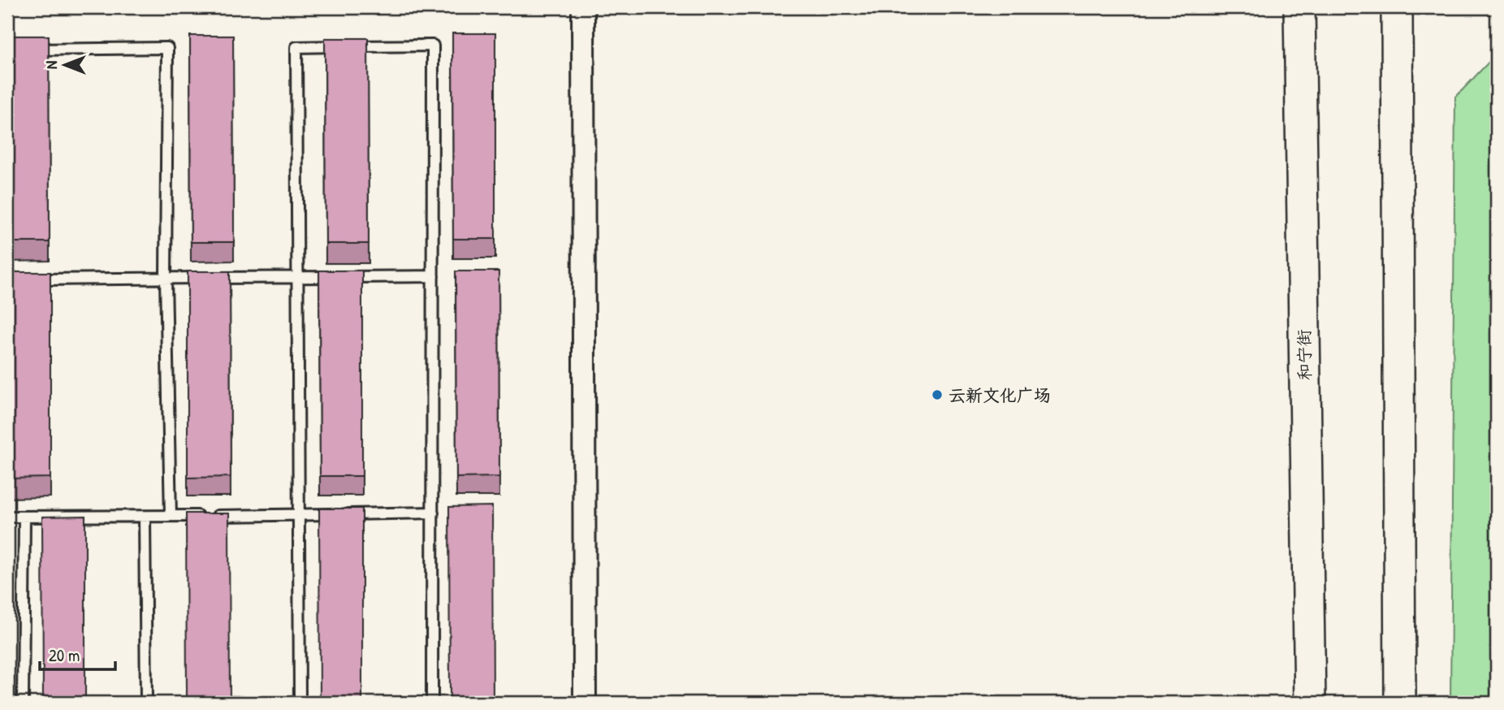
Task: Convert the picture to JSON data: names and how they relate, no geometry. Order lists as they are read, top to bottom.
{
  "streets": {
    "main road": ["和宁街"]
  },
  "places": ["云新文化广场"],
  "scale_bar": "20 m",
  "north": "left"
}
